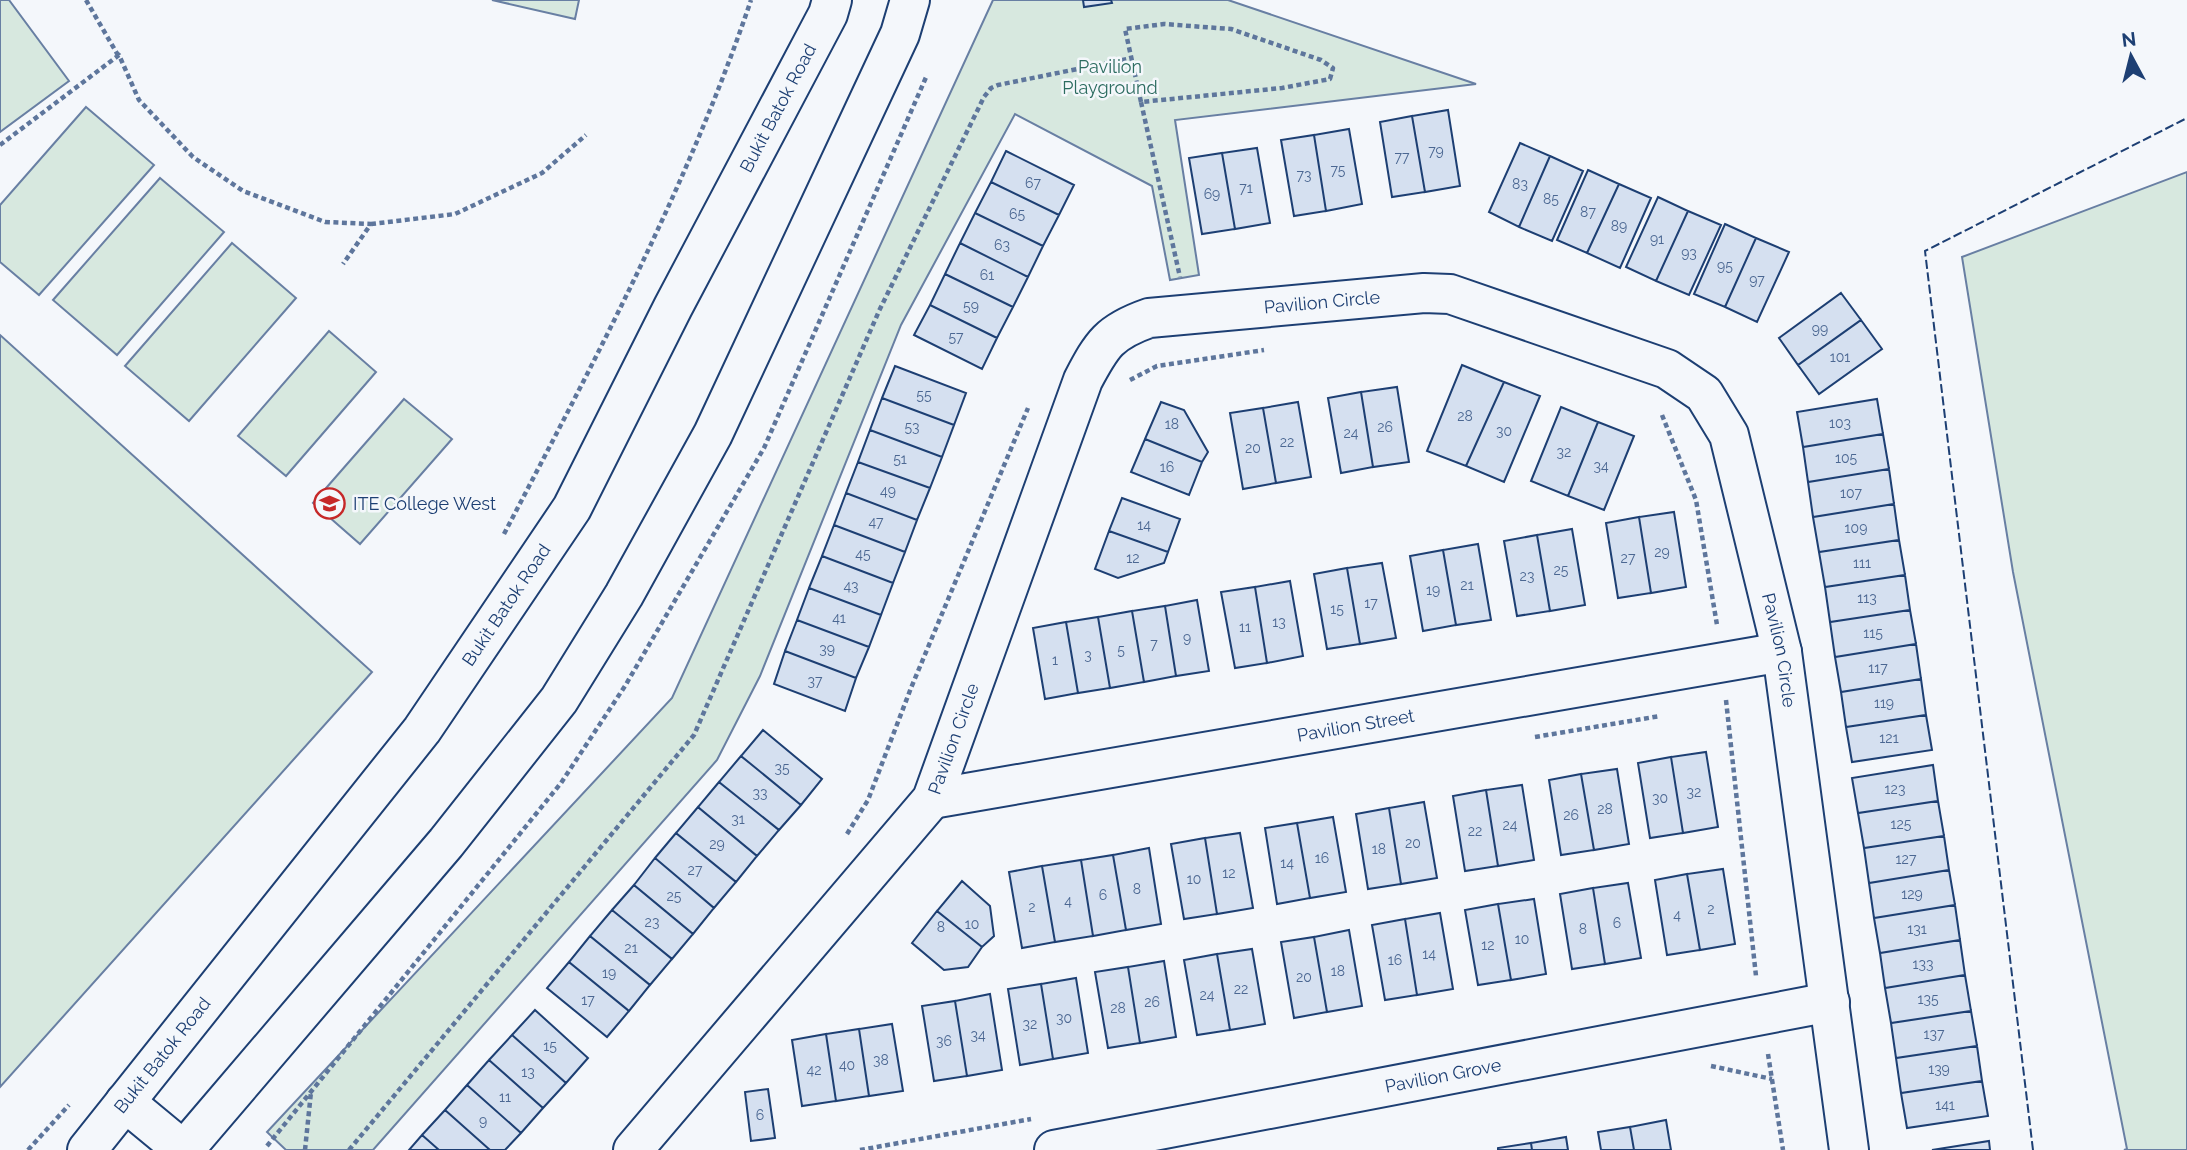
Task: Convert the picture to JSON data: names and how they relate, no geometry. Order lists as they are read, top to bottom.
{
  "streets": {
    "street": [
      "Bukit Batok Road",
      "Pavilion Circle",
      "Pavilion Street",
      "Pavilion Grove"
    ]
  },
  "crossings": [
    ["Pavilion Circle", "Pavilion Street"],
    ["Pavilion Circle", "Pavilion Grove"]
  ],
  "parks": ["Pavilion Playground"],
  "places": {
    "school or university": ["ITE College West"]
  },
  "house_numbers": [
    "79",
    "77",
    "75",
    "73",
    "67",
    "83",
    "71",
    "69",
    "85",
    "87",
    "65",
    "89",
    "91",
    "63",
    "93",
    "95",
    "61",
    "97",
    "59",
    "99",
    "57",
    "101",
    "55",
    "28",
    "103",
    "18",
    "53",
    "26",
    "30",
    "24",
    "22",
    "20",
    "32",
    "105",
    "51",
    "34",
    "16",
    "49",
    "107",
    "47",
    "14",
    "109",
    "29",
    "45",
    "12",
    "27",
    "111",
    "25",
    "23",
    "21",
    "43",
    "19",
    "113",
    "17",
    "15",
    "41",
    "13",
    "11",
    "115",
    "9",
    "7",
    "39",
    "5",
    "3",
    "1",
    "117",
    "37",
    "119",
    "121",
    "35",
    "123",
    "32",
    "33",
    "30",
    "28",
    "26",
    "31",
    "125",
    "24",
    "22",
    "20",
    "29",
    "18",
    "16",
    "127",
    "14",
    "27",
    "12",
    "10",
    "8",
    "129",
    "6",
    "25",
    "4",
    "2",
    "2",
    "4",
    "23",
    "6",
    "10",
    "8",
    "8",
    "131",
    "10",
    "12",
    "21",
    "14",
    "16",
    "133",
    "18",
    "19",
    "20",
    "22",
    "24",
    "135",
    "17",
    "26",
    "28",
    "30",
    "32",
    "137",
    "34",
    "36",
    "15",
    "38",
    "40",
    "139",
    "42",
    "13",
    "11",
    "141",
    "6",
    "9"
  ],
  "north": "top"
}
